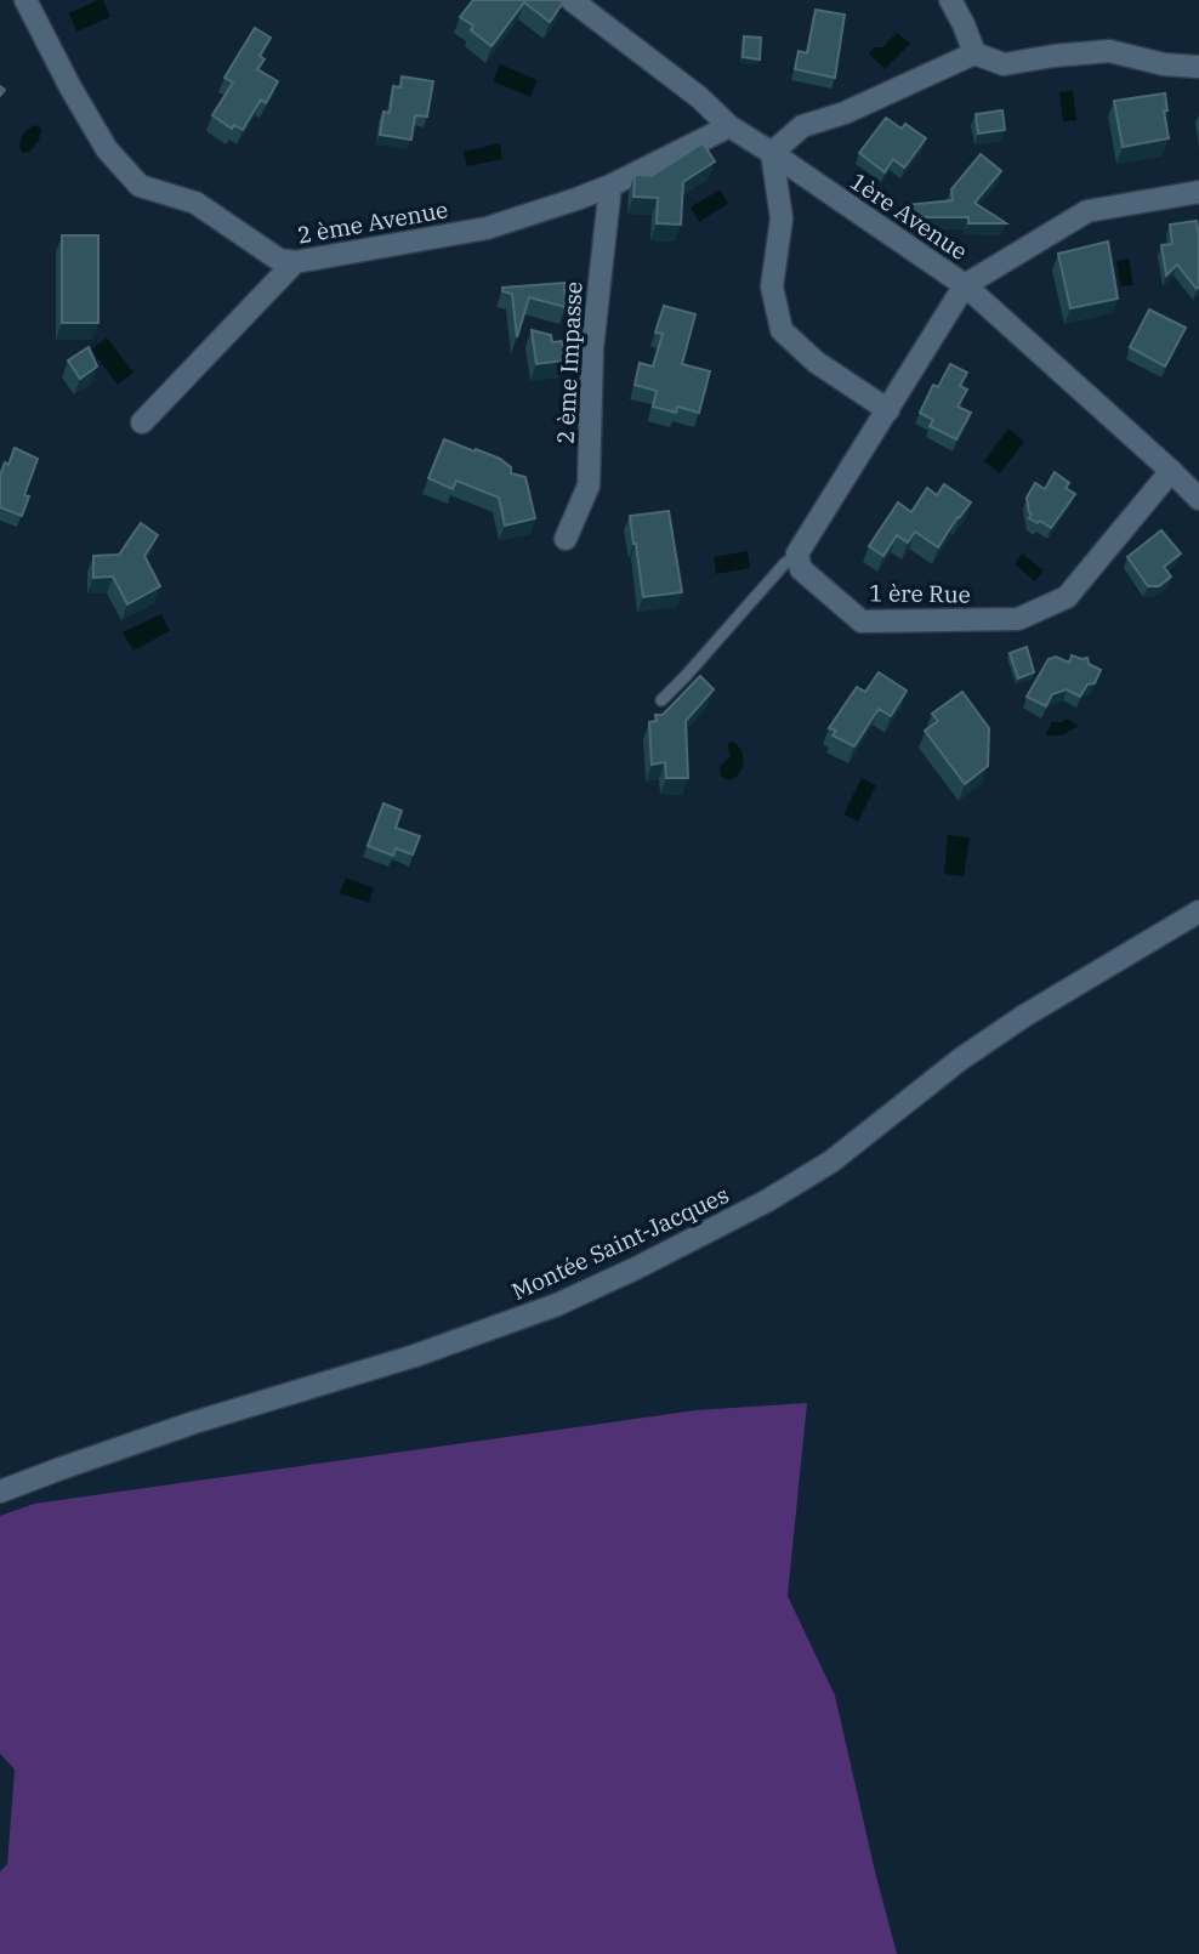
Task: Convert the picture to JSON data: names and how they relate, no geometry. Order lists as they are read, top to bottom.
{
  "streets": {
    "street": [
      "1ère Avenue",
      "2 ème Avenue",
      "2 ème Impasse",
      "1 ère Rue",
      "Montée Saint-Jacques"
    ]
  },
  "crossings": [
    ["1ère Avenue", "2 ème Avenue"],
    ["1ère Avenue", "1 ère Rue"],
    ["2 ème Avenue", "2 ème Impasse"]
  ]
}
